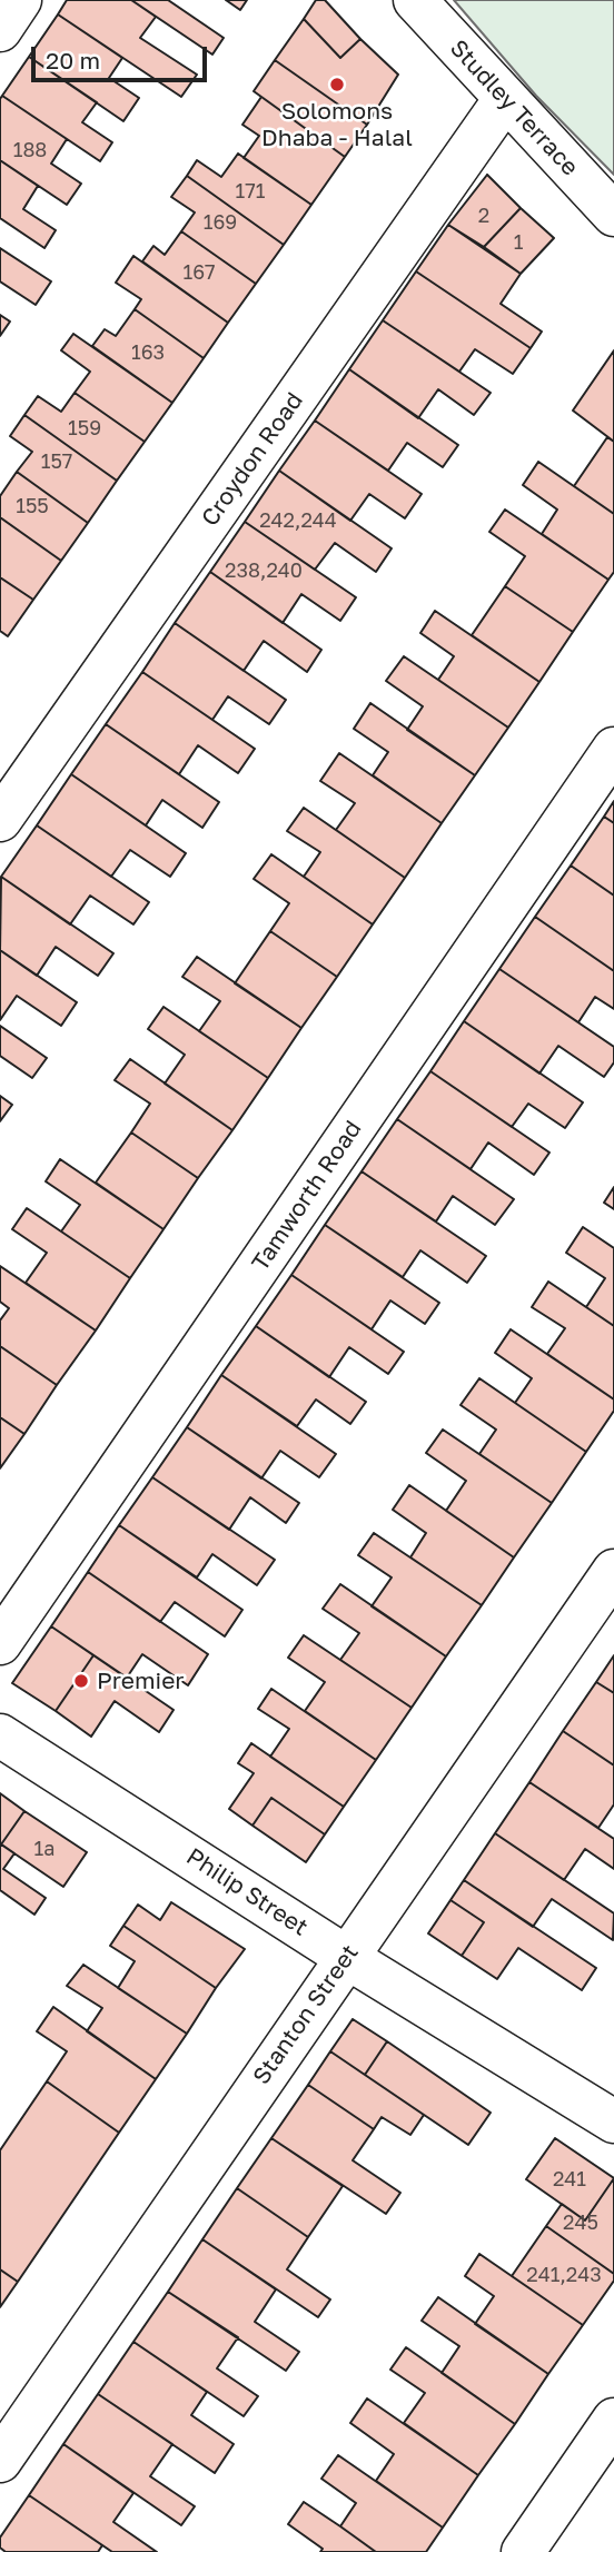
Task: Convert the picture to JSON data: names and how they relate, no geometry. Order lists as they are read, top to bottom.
{
  "streets": {
    "street": [
      "Studley Terrace",
      "Croydon Road",
      "Tamworth Road",
      "Philip Street",
      "Stanton Street"
    ]
  },
  "crossings": [
    ["Studley Terrace", "Croydon Road"],
    ["Philip Street", "Stanton Street"]
  ],
  "places": ["Solomons Dhaba - Halal", "Premier"],
  "house_numbers": [
    "188",
    "171",
    "2",
    "169",
    "1",
    "167",
    "163",
    "159",
    "157",
    "155",
    "242,244",
    "238,240",
    "1a",
    "241",
    "245",
    "241,243"
  ],
  "scale_bar": "20 m"
}
